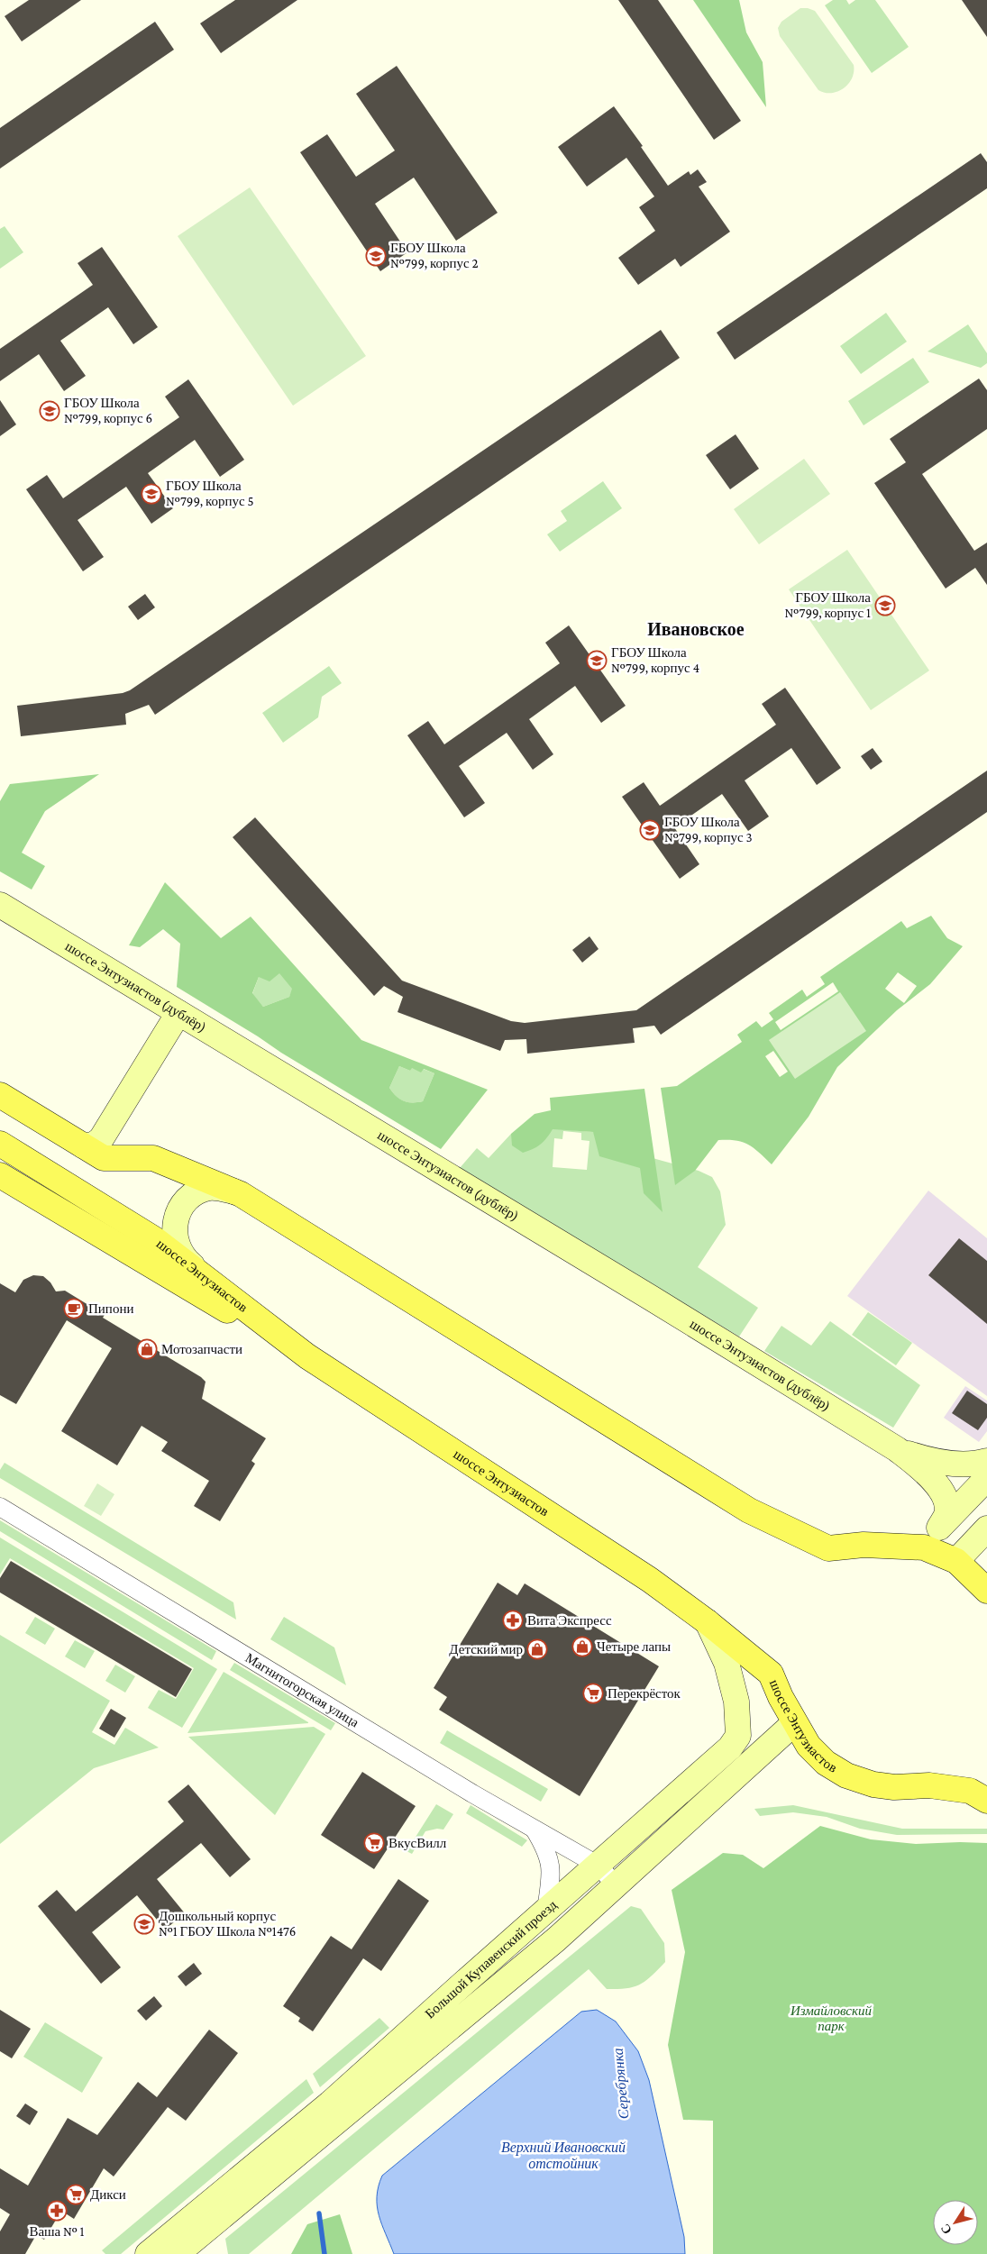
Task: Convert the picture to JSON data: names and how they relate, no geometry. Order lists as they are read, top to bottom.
{
  "streets": {
    "main road": ["шоссе Энтузиастов (дублёр)", "шоссе Энтузиастов", "Большой Купавенский проезд"],
    "street": ["Магнитогорская улица"]
  },
  "crossings": [
    ["шоссе Энтузиастов", "Большой Купавенский проезд"],
    ["Магнитогорская улица", "Большой Купавенский проезд"]
  ],
  "districts": ["Ивановское"],
  "water": ["Серебрянка", "Верхний Ивановский отстойник"],
  "parks": ["Измайловский парк"],
  "places": {
    "school or university": [
      "ГБОУ Школа №799, корпус 2",
      "ГБОУ Школа №799, корпус 6",
      "ГБОУ Школа №799, корпус 5",
      "ГБОУ Школа №799, корпус 1",
      "ГБОУ Школа №799, корпус 4",
      "ГБОУ Школа №799, корпус 3",
      "Дошкольный корпус №1 ГБОУ Школа №1476"
    ],
    "cafe": ["Пипони"],
    "shop": ["Мотозапчасти", "Четыре лапы", "Детский мир"],
    "pharmacy": ["Вита Экспресс", "Ваша № 1"],
    "supermarket": ["Перекрёсток", "ВкусВилл", "Дикси"]
  },
  "north": "bottom left"
}
